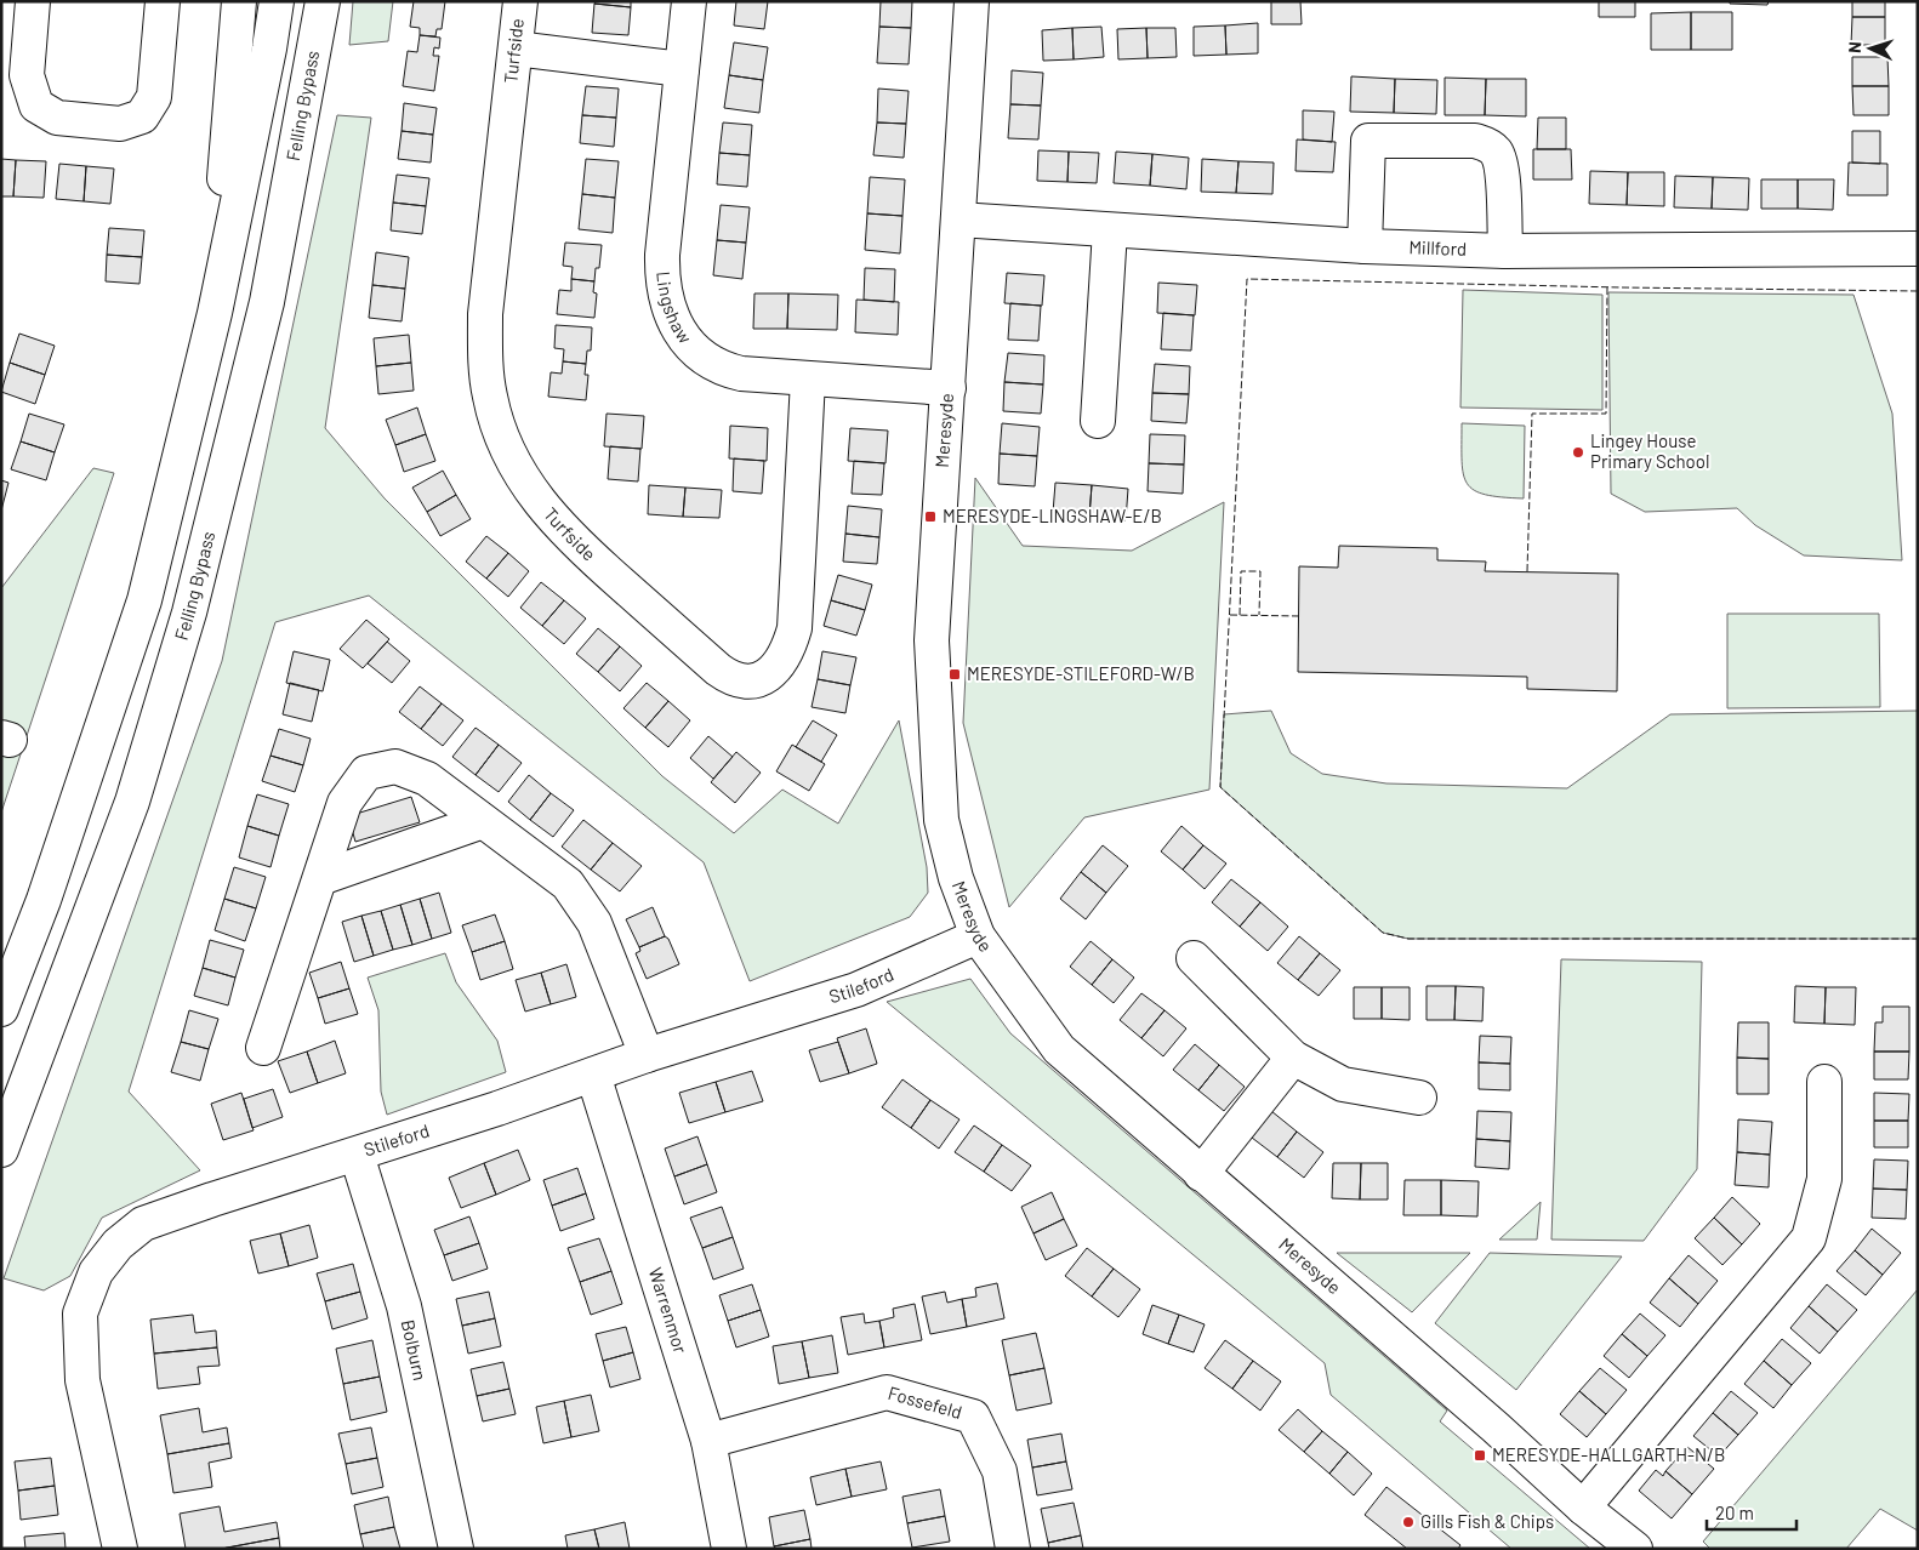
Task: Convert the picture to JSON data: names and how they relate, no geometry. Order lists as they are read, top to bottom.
{
  "streets": {
    "main road": [
      "Turfside",
      "Felling Bypass",
      "Millford",
      "Lingshaw",
      "Meresyde",
      "Stileford",
      "Warrenmor",
      "Bolburn",
      "Fossefeld"
    ]
  },
  "crossings": [
    ["Turfside", "Lingshaw"],
    ["Millford", "Meresyde"],
    ["Lingshaw", "Meresyde"],
    ["Meresyde", "Stileford"],
    ["Stileford", "Warrenmor"],
    ["Stileford", "Bolburn"],
    ["Warrenmor", "Fossefeld"]
  ],
  "places": {
    "other": ["Lingey House Primary School", "Gills Fish & Chips"],
    "transit": ["MERESYDE-LINGSHAW-E/B", "MERESYDE-STILEFORD-W/B", "MERESYDE-HALLGARTH-N/B"]
  },
  "scale_bar": "20 m",
  "north": "left"
}
